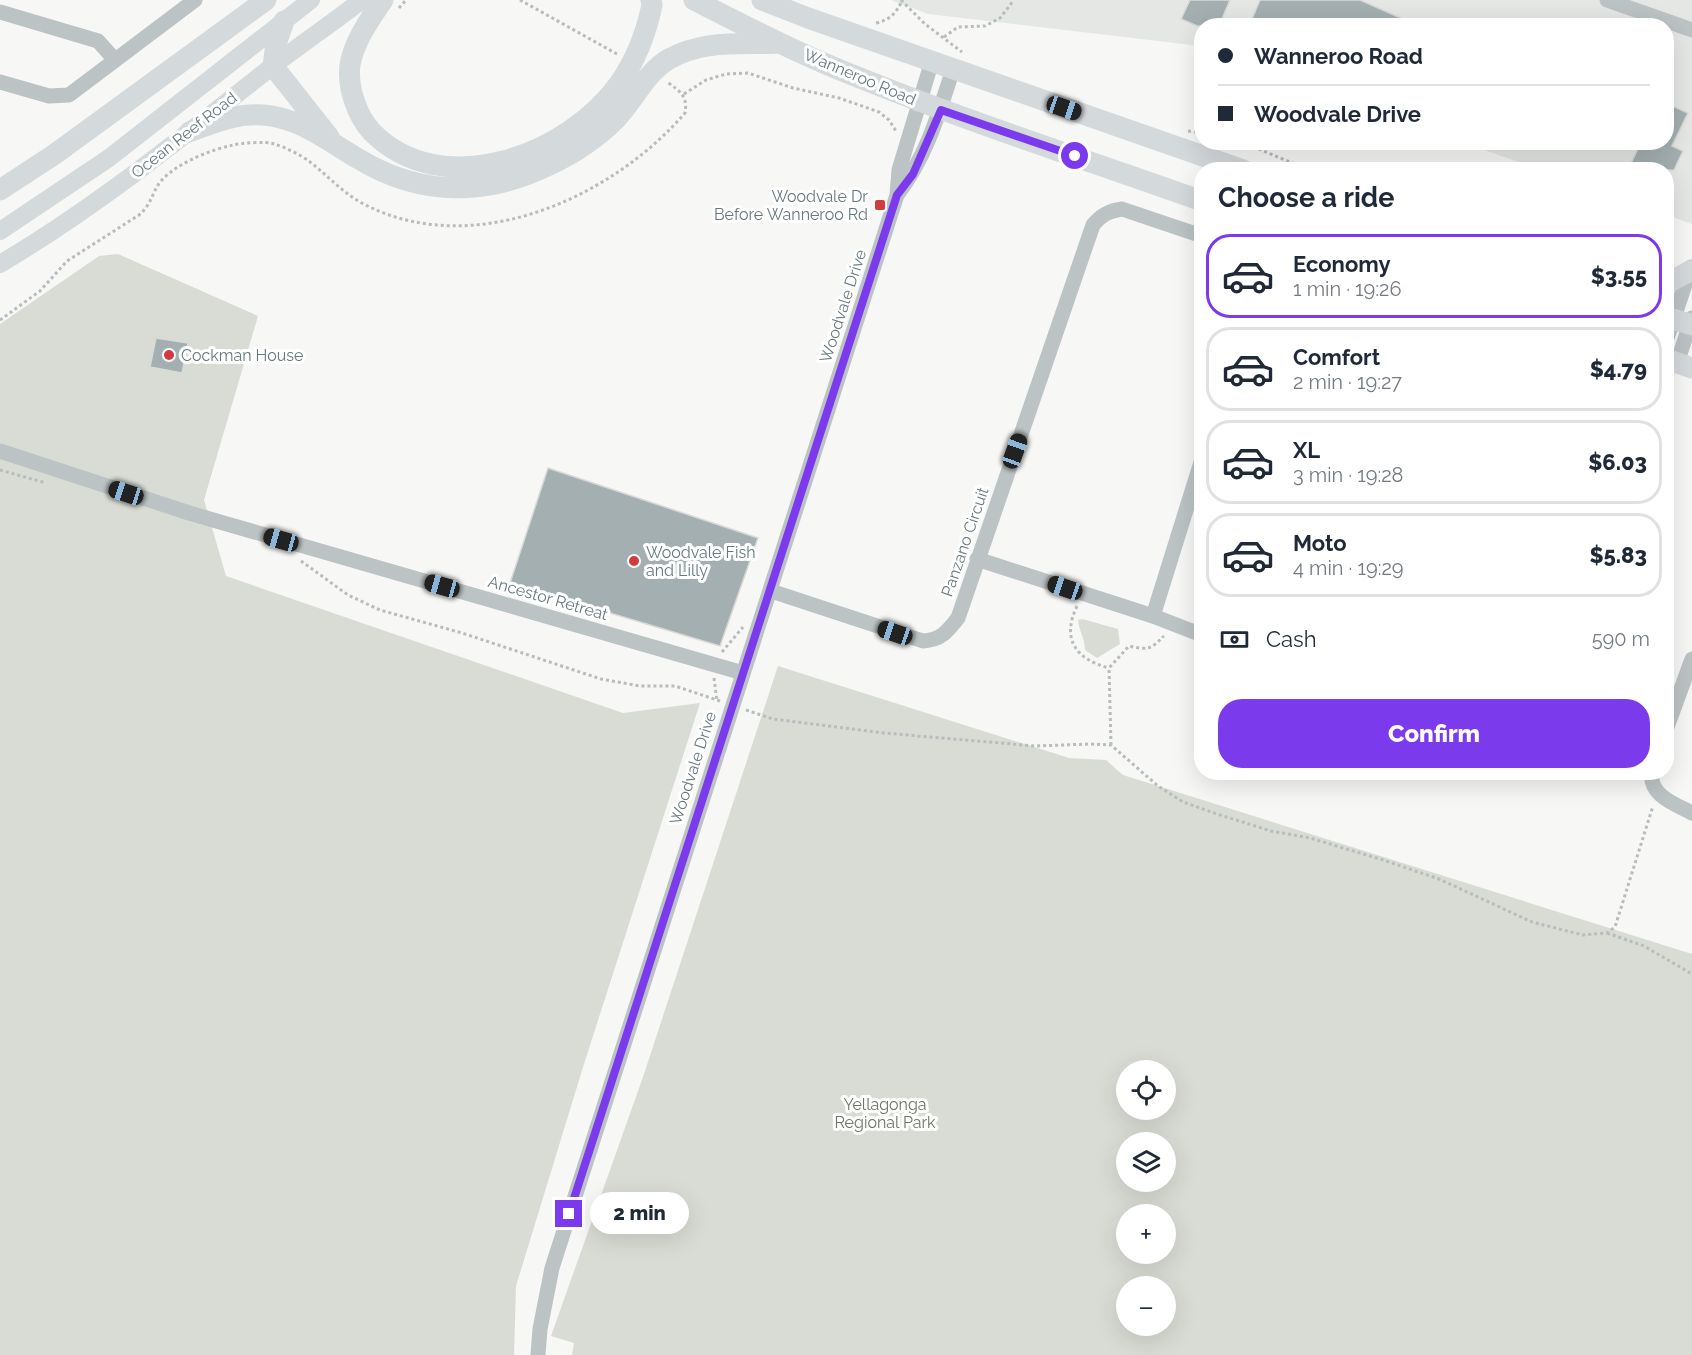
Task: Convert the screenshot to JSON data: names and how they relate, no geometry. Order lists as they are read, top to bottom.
{
  "streets": {
    "highway": ["Wanneroo Road"],
    "main road": ["Ocean Reef Road"],
    "street": ["Woodvale Drive", "Panzano Circuit", "Ancestor Retreat"]
  },
  "crossings": [
    ["Wanneroo Road", "Woodvale Drive"],
    ["Woodvale Drive", "Panzano Circuit"],
    ["Woodvale Drive", "Ancestor Retreat"]
  ],
  "parks": ["Yellagonga Regional Park"],
  "places": {
    "transit": ["Woodvale Dr Before Wanneroo Rd"],
    "other": ["Cockman House", "Woodvale Fish and Lilly"]
  },
  "page": {
    "banner": ["Wanneroo Road", "Woodvale Drive"],
    "heading": "Choose a ride",
    "list": [
      {
        "name": "Economy",
        "note": "1 min · 19:26",
        "value": "$3.55"
      },
      {
        "name": "Comfort",
        "note": "2 min · 19:27",
        "value": "$4.79"
      },
      {
        "name": "XL",
        "note": "3 min · 19:28",
        "value": "$6.03"
      },
      {
        "name": "Moto",
        "note": "4 min · 19:29",
        "value": "$5.83"
      }
    ],
    "pay": ["Cash", "590 m"],
    "buttons": "Confirm",
    "map_buttons": ["+", "−"],
    "bubble": "2 min"
  }
}
